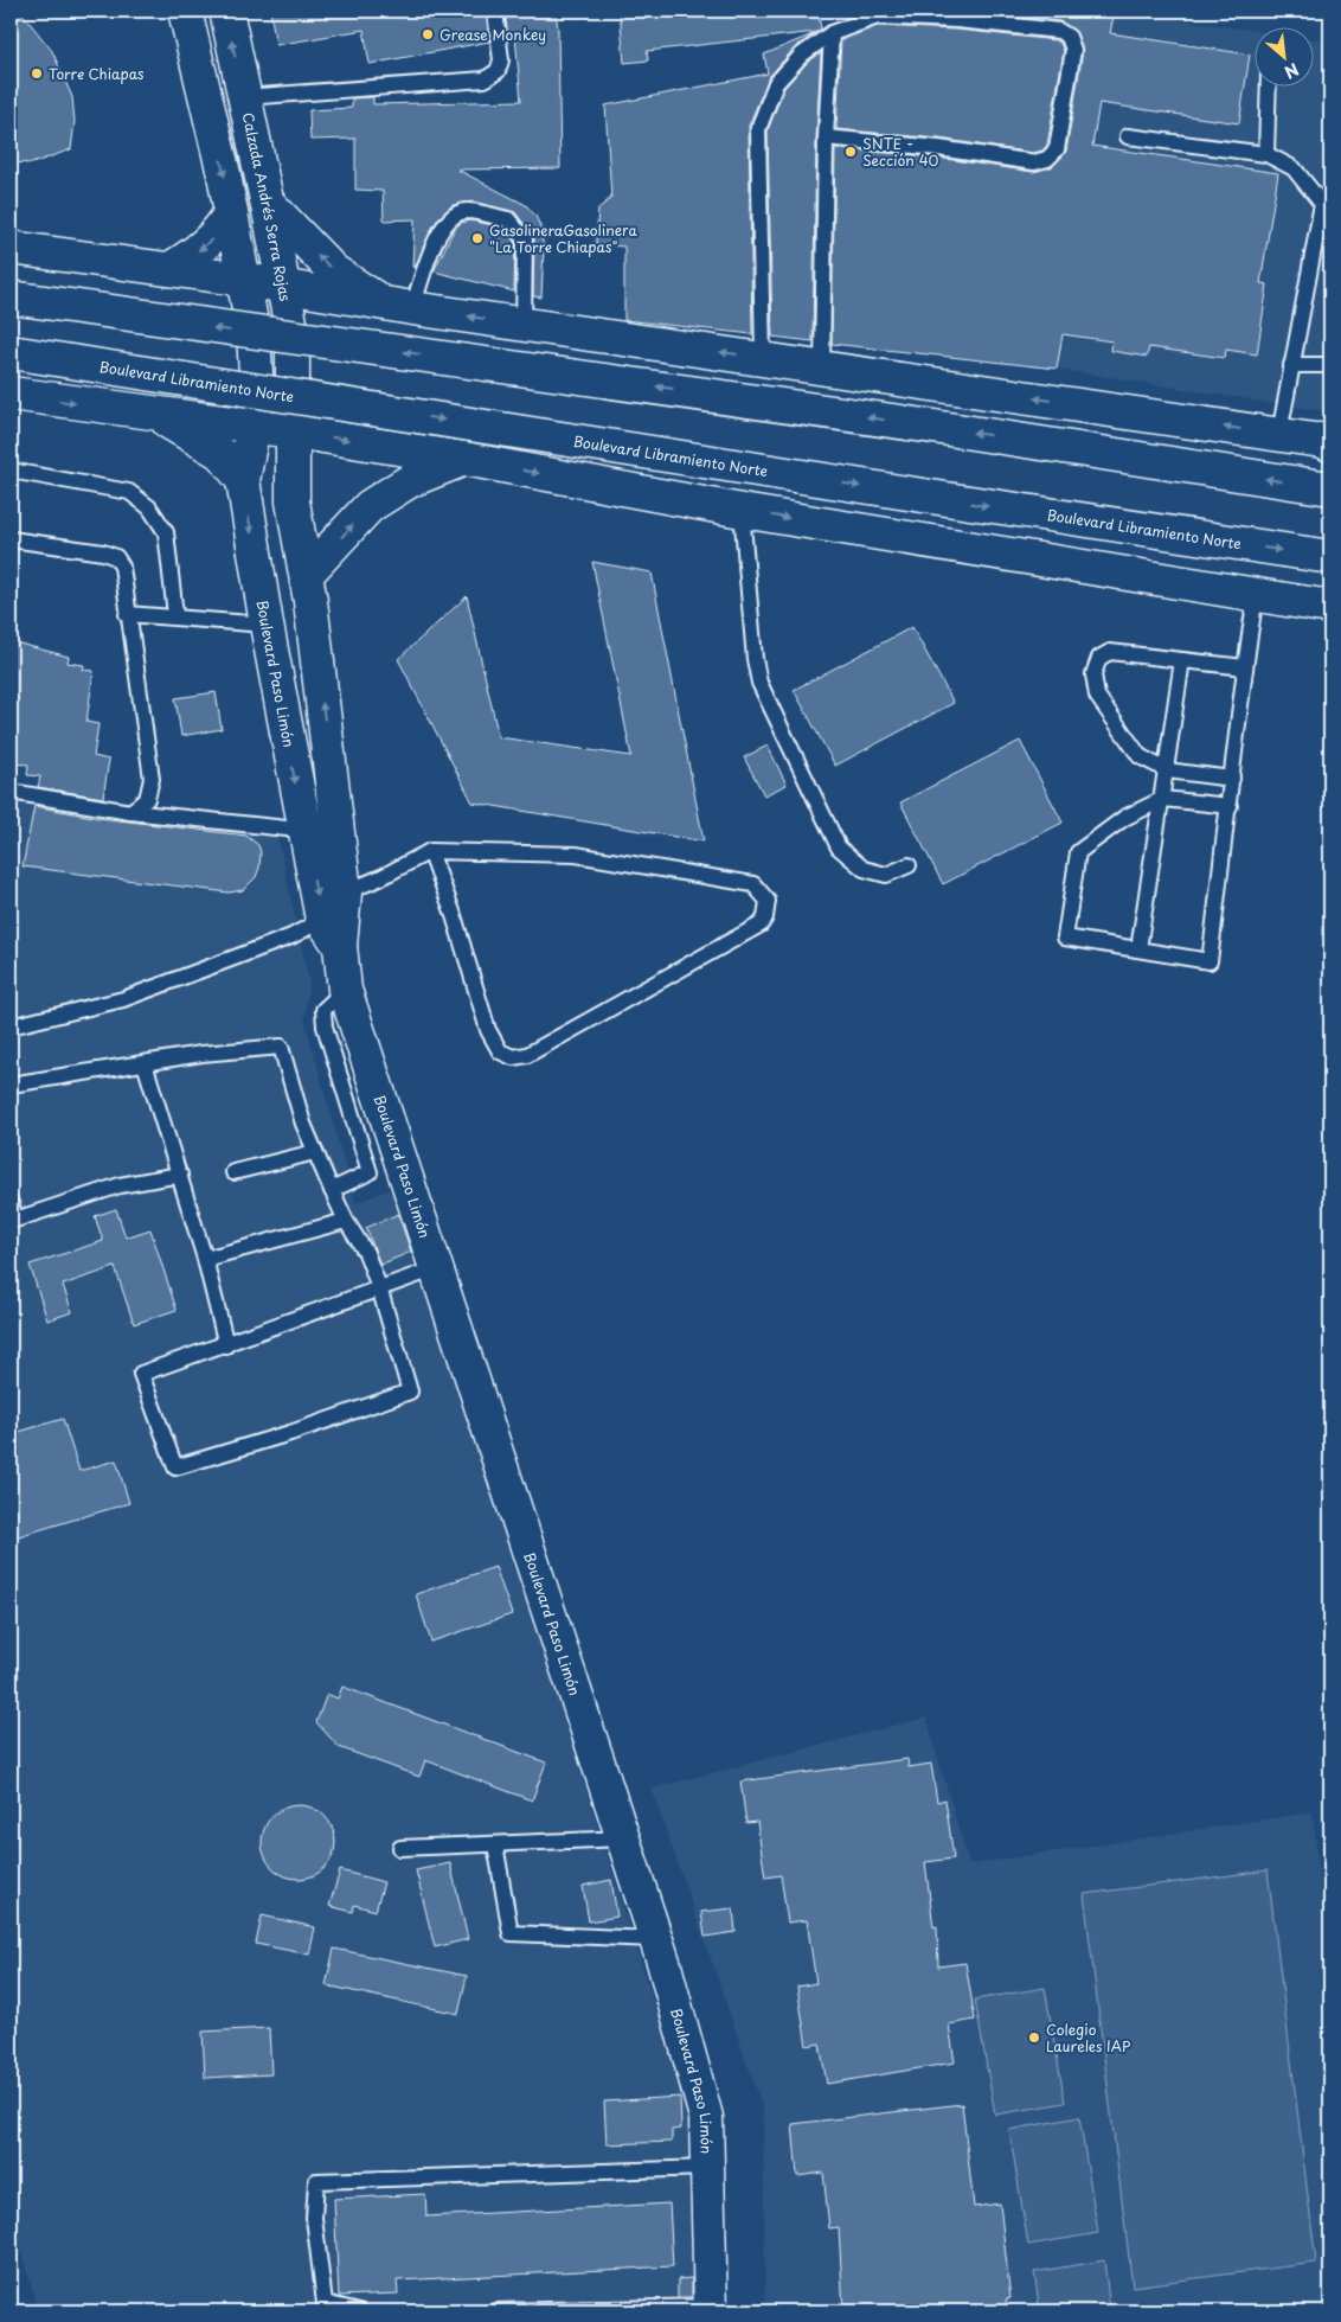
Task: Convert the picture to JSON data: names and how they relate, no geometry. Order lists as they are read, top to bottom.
{
  "streets": {
    "main road": ["Calzada Andrés Serra Rojas", "Boulevard Libramiento Norte", "Boulevard Paso Limón"]
  },
  "crossings": [
    ["Calzada Andrés Serra Rojas", "Boulevard Paso Limón"]
  ],
  "places": [
    "Grease Monkey",
    "Torre Chiapas",
    "SNTE - Sección 40",
    "GasolineraGasolinera \"La Torre Chiapas\"",
    "Colegio Laureles IAP"
  ],
  "north": "bottom right"
}
